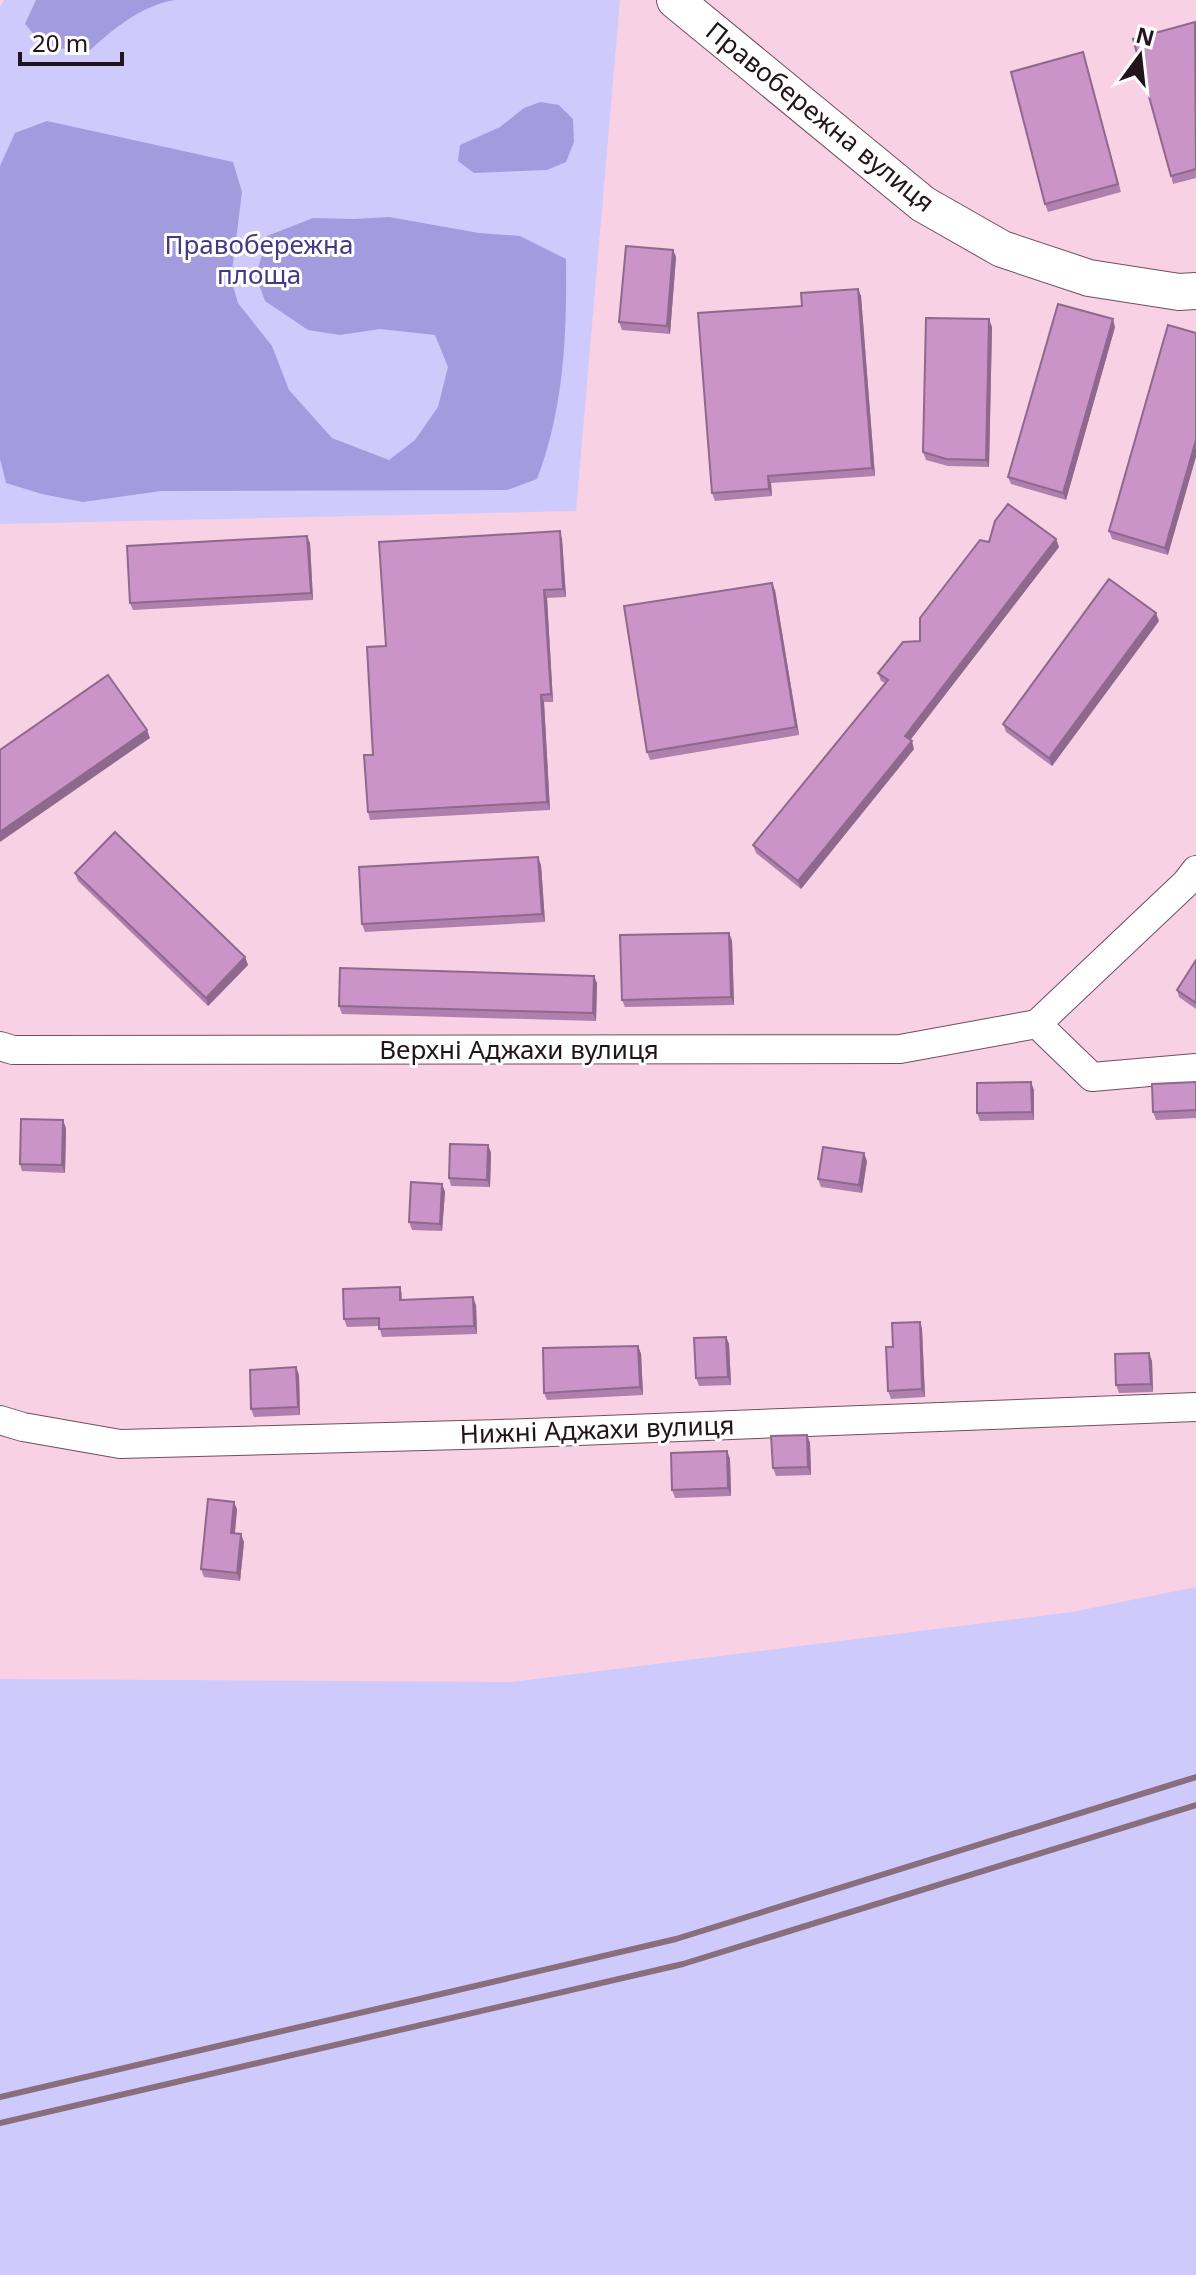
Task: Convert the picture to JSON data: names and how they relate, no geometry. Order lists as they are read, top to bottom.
{
  "streets": {
    "street": ["Правобережна вулиця", "Верхні Аджахи вулиця", "Нижні Аджахи вулиця"]
  },
  "parks": ["Правобережна площа"],
  "scale_bar": "20 m",
  "north": "top"
}
